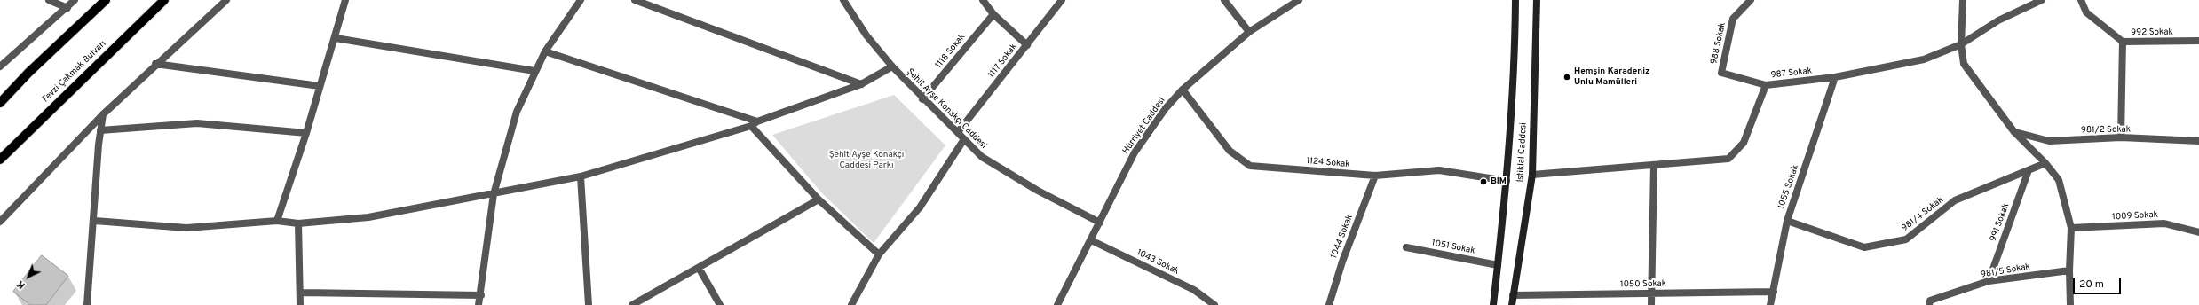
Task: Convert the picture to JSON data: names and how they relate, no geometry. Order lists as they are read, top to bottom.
{
  "streets": {
    "main road": ["Fevzi Çakmak Bulvarı", "İstiklal Caddesi"],
    "street": [
      "992 Sokak",
      "988 Sokak",
      "1118 Sokak",
      "1117 Sokak",
      "987 Sokak",
      "Şehit Ayşe Konakçı Caddesi",
      "Hürriyet Caddesi",
      "981/2 Sokak",
      "1124 Sokak",
      "1055 Sokak",
      "981/4 Sokak",
      "1009 Sokak",
      "991 Sokak",
      "1044 Sokak",
      "1051 Sokak",
      "1043 Sokak",
      "981/5 Sokak",
      "1050 Sokak"
    ]
  },
  "crossings": [
    ["988 Sokak", "987 Sokak"],
    ["1118 Sokak", "Şehit Ayşe Konakçı Caddesi"],
    ["1117 Sokak", "Şehit Ayşe Konakçı Caddesi"],
    ["987 Sokak", "İstiklal Caddesi"],
    ["987 Sokak", "1055 Sokak"],
    ["Şehit Ayşe Konakçı Caddesi", "Hürriyet Caddesi"],
    ["Hürriyet Caddesi", "1124 Sokak"],
    ["Hürriyet Caddesi", "1043 Sokak"],
    ["İstiklal Caddesi", "1124 Sokak"],
    ["İstiklal Caddesi", "1051 Sokak"],
    ["İstiklal Caddesi", "1050 Sokak"],
    ["1124 Sokak", "1044 Sokak"],
    ["1055 Sokak", "981/4 Sokak"],
    ["1055 Sokak", "1050 Sokak"],
    ["981/4 Sokak", "991 Sokak"],
    ["991 Sokak", "981/5 Sokak"]
  ],
  "parks": ["Şehit Ayşe Konakçı Caddesi Parkı"],
  "places": ["Hemşin Karadeniz Unlu Mamülleri", "BİM"],
  "scale_bar": "20 m",
  "north": "bottom left"
}
